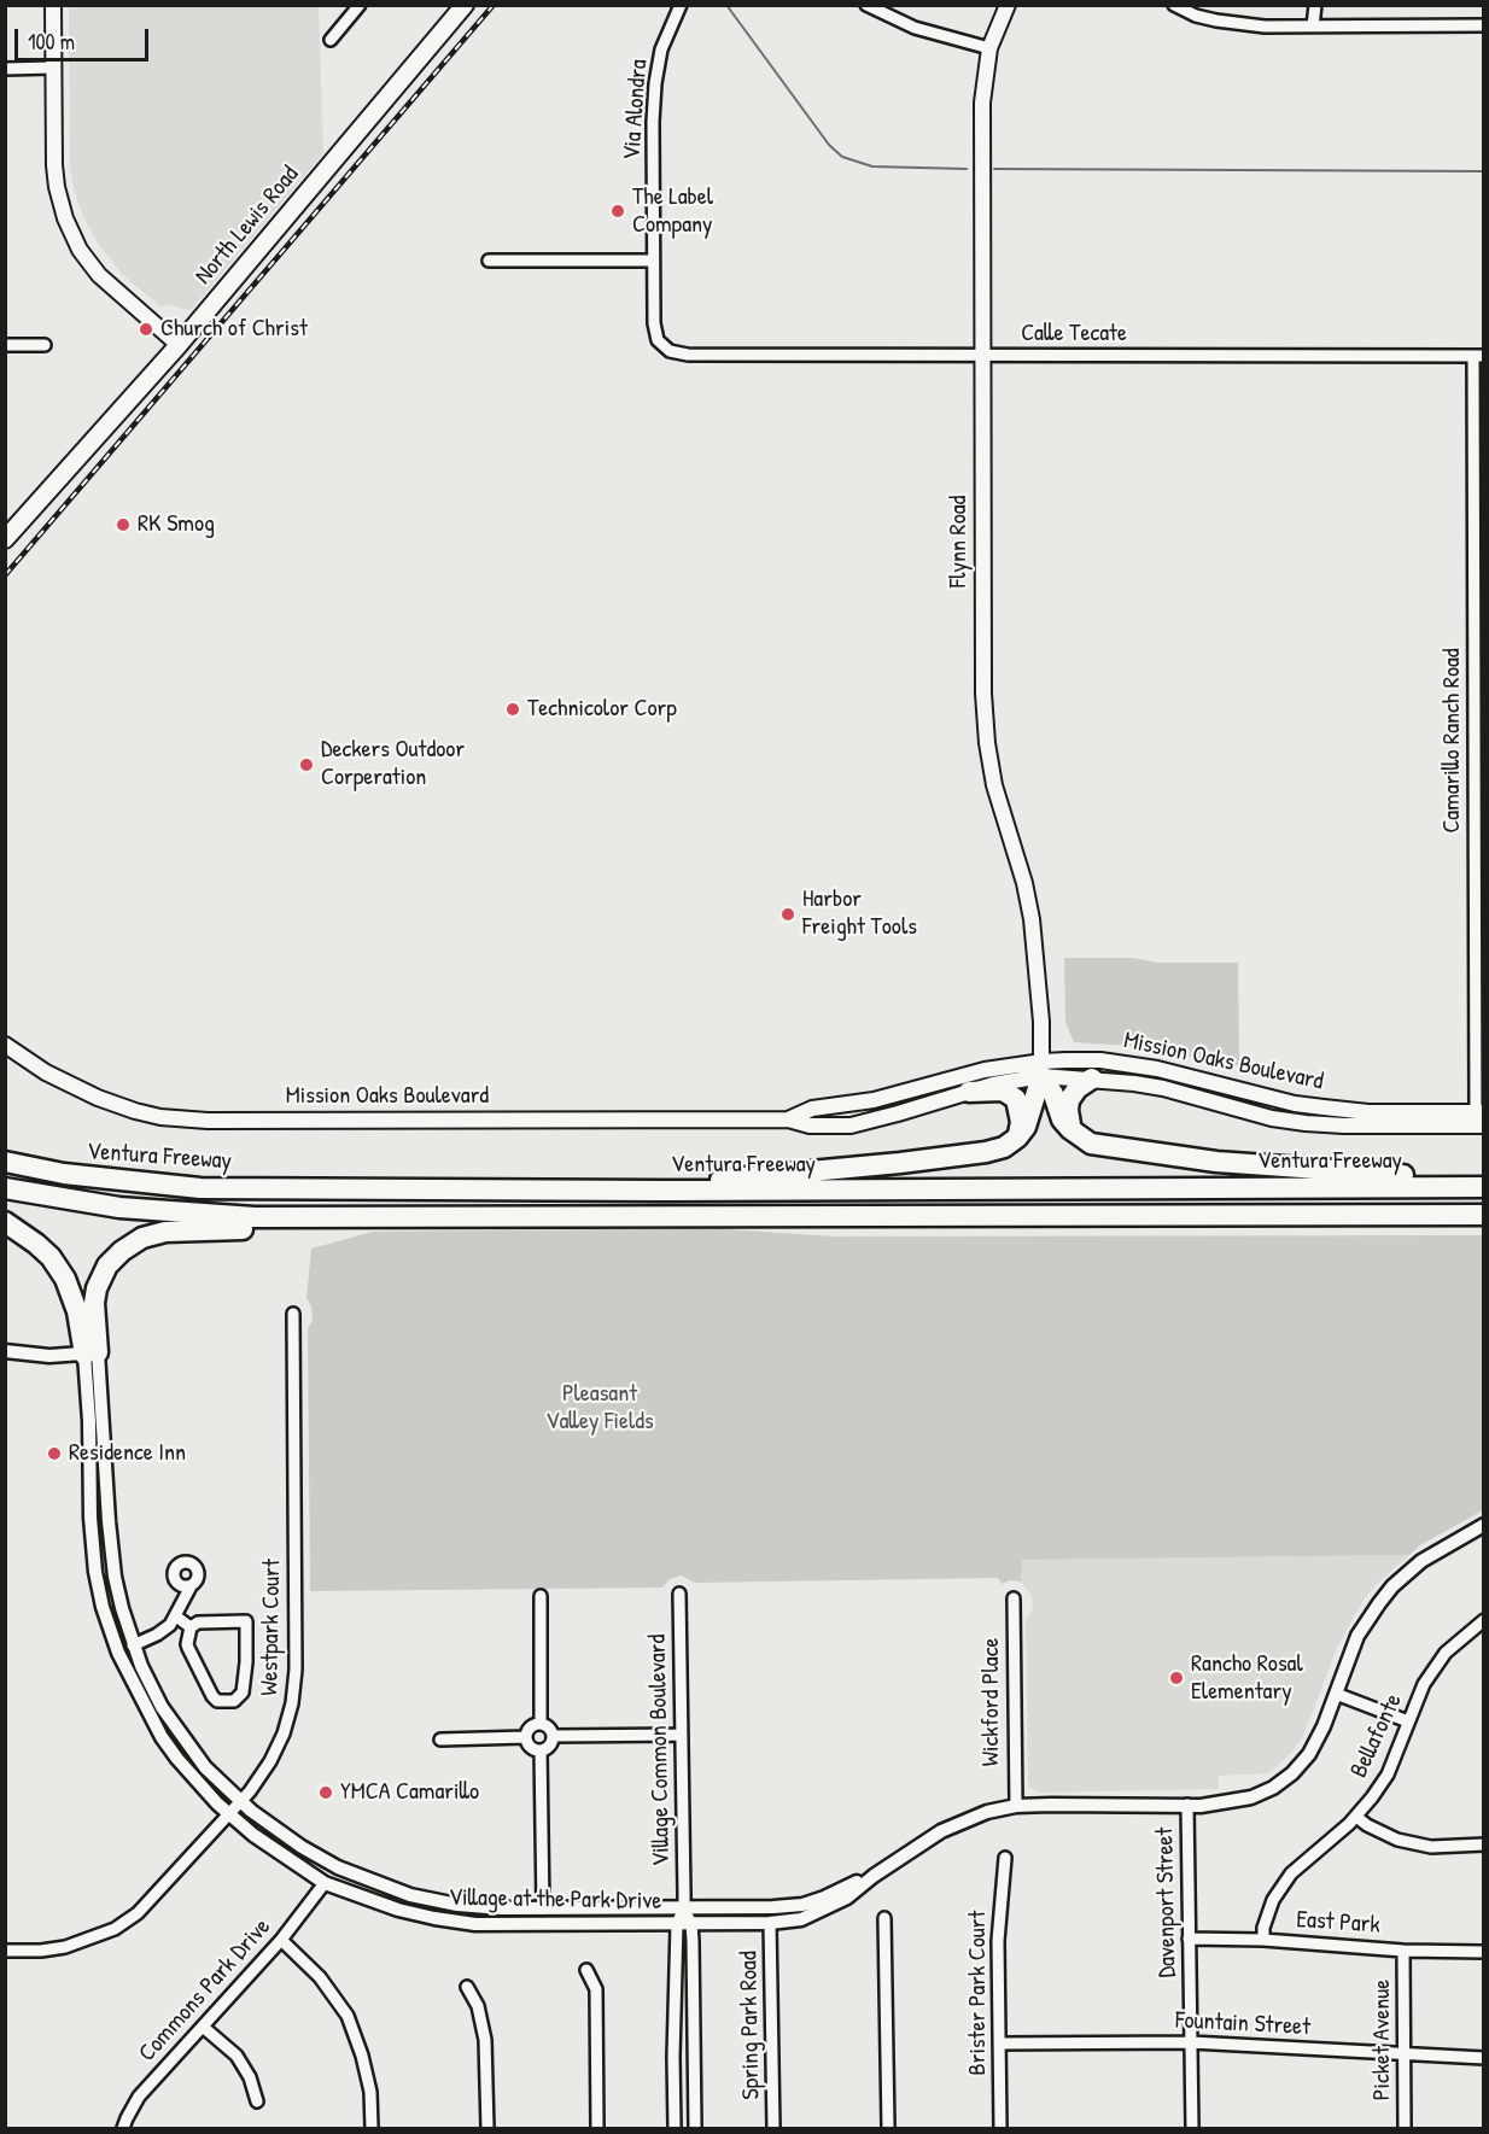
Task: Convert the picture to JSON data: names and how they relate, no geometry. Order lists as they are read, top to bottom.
{
  "streets": {
    "highway": ["Ventura Freeway"],
    "main road": ["North Lewis Road", "Flynn Road", "Mission Oaks Boulevard"],
    "street": [
      "Via Alondra",
      "Calle Tecate",
      "Camarillo Ranch Road",
      "Westpark Court",
      "Wickford Place",
      "Bellafonte",
      "Village Common Boulevard",
      "Village at the Park Drive",
      "Davenport Street",
      "East Park",
      "Commons Park Drive",
      "Brister Park Court",
      "Fountain Street",
      "Spring Park Road",
      "Picket Avenue"
    ]
  },
  "crossings": [
    ["Via Alondra", "Calle Tecate"],
    ["Calle Tecate", "Flynn Road"],
    ["Calle Tecate", "Camarillo Ranch Road"],
    ["Flynn Road", "Mission Oaks Boulevard"],
    ["Camarillo Ranch Road", "Mission Oaks Boulevard"],
    ["Westpark Court", "Village at the Park Drive"],
    ["Wickford Place", "Village at the Park Drive"],
    ["Bellafonte", "East Park"],
    ["Village Common Boulevard", "Village at the Park Drive"],
    ["Village at the Park Drive", "Davenport Street"],
    ["Village at the Park Drive", "Commons Park Drive"],
    ["Village at the Park Drive", "Spring Park Road"],
    ["Davenport Street", "East Park"],
    ["Davenport Street", "Fountain Street"],
    ["East Park", "Picket Avenue"],
    ["Brister Park Court", "Fountain Street"],
    ["Fountain Street", "Picket Avenue"]
  ],
  "parks": ["Pleasant Valley Fields"],
  "places": [
    "The Label Company",
    "Church of Christ",
    "RK Smog",
    "Technicolor Corp",
    "Deckers Outdoor Corperation",
    "Harbor Freight Tools",
    "Residence Inn",
    "Rancho Rosal Elementary",
    "YMCA Camarillo"
  ],
  "scale_bar": "100 m"
}
